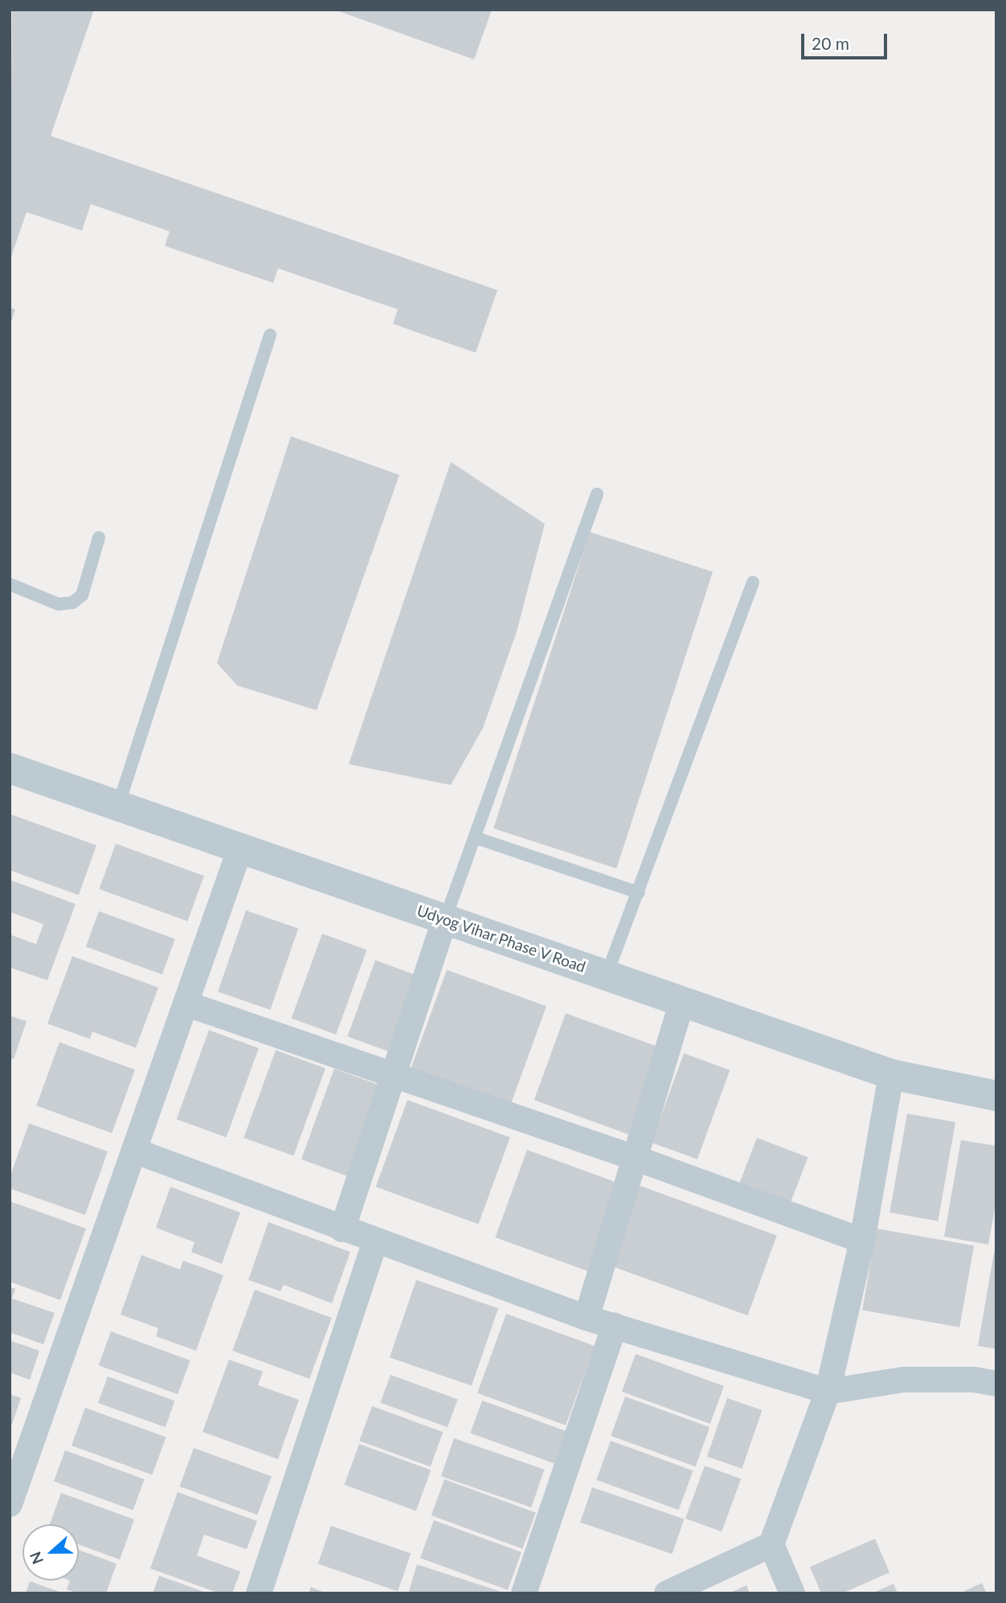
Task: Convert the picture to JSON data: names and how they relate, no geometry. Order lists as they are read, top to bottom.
{
  "streets": {
    "street": ["Udyog Vihar Phase V Road"]
  },
  "scale_bar": "20 m",
  "north": "left"
}
